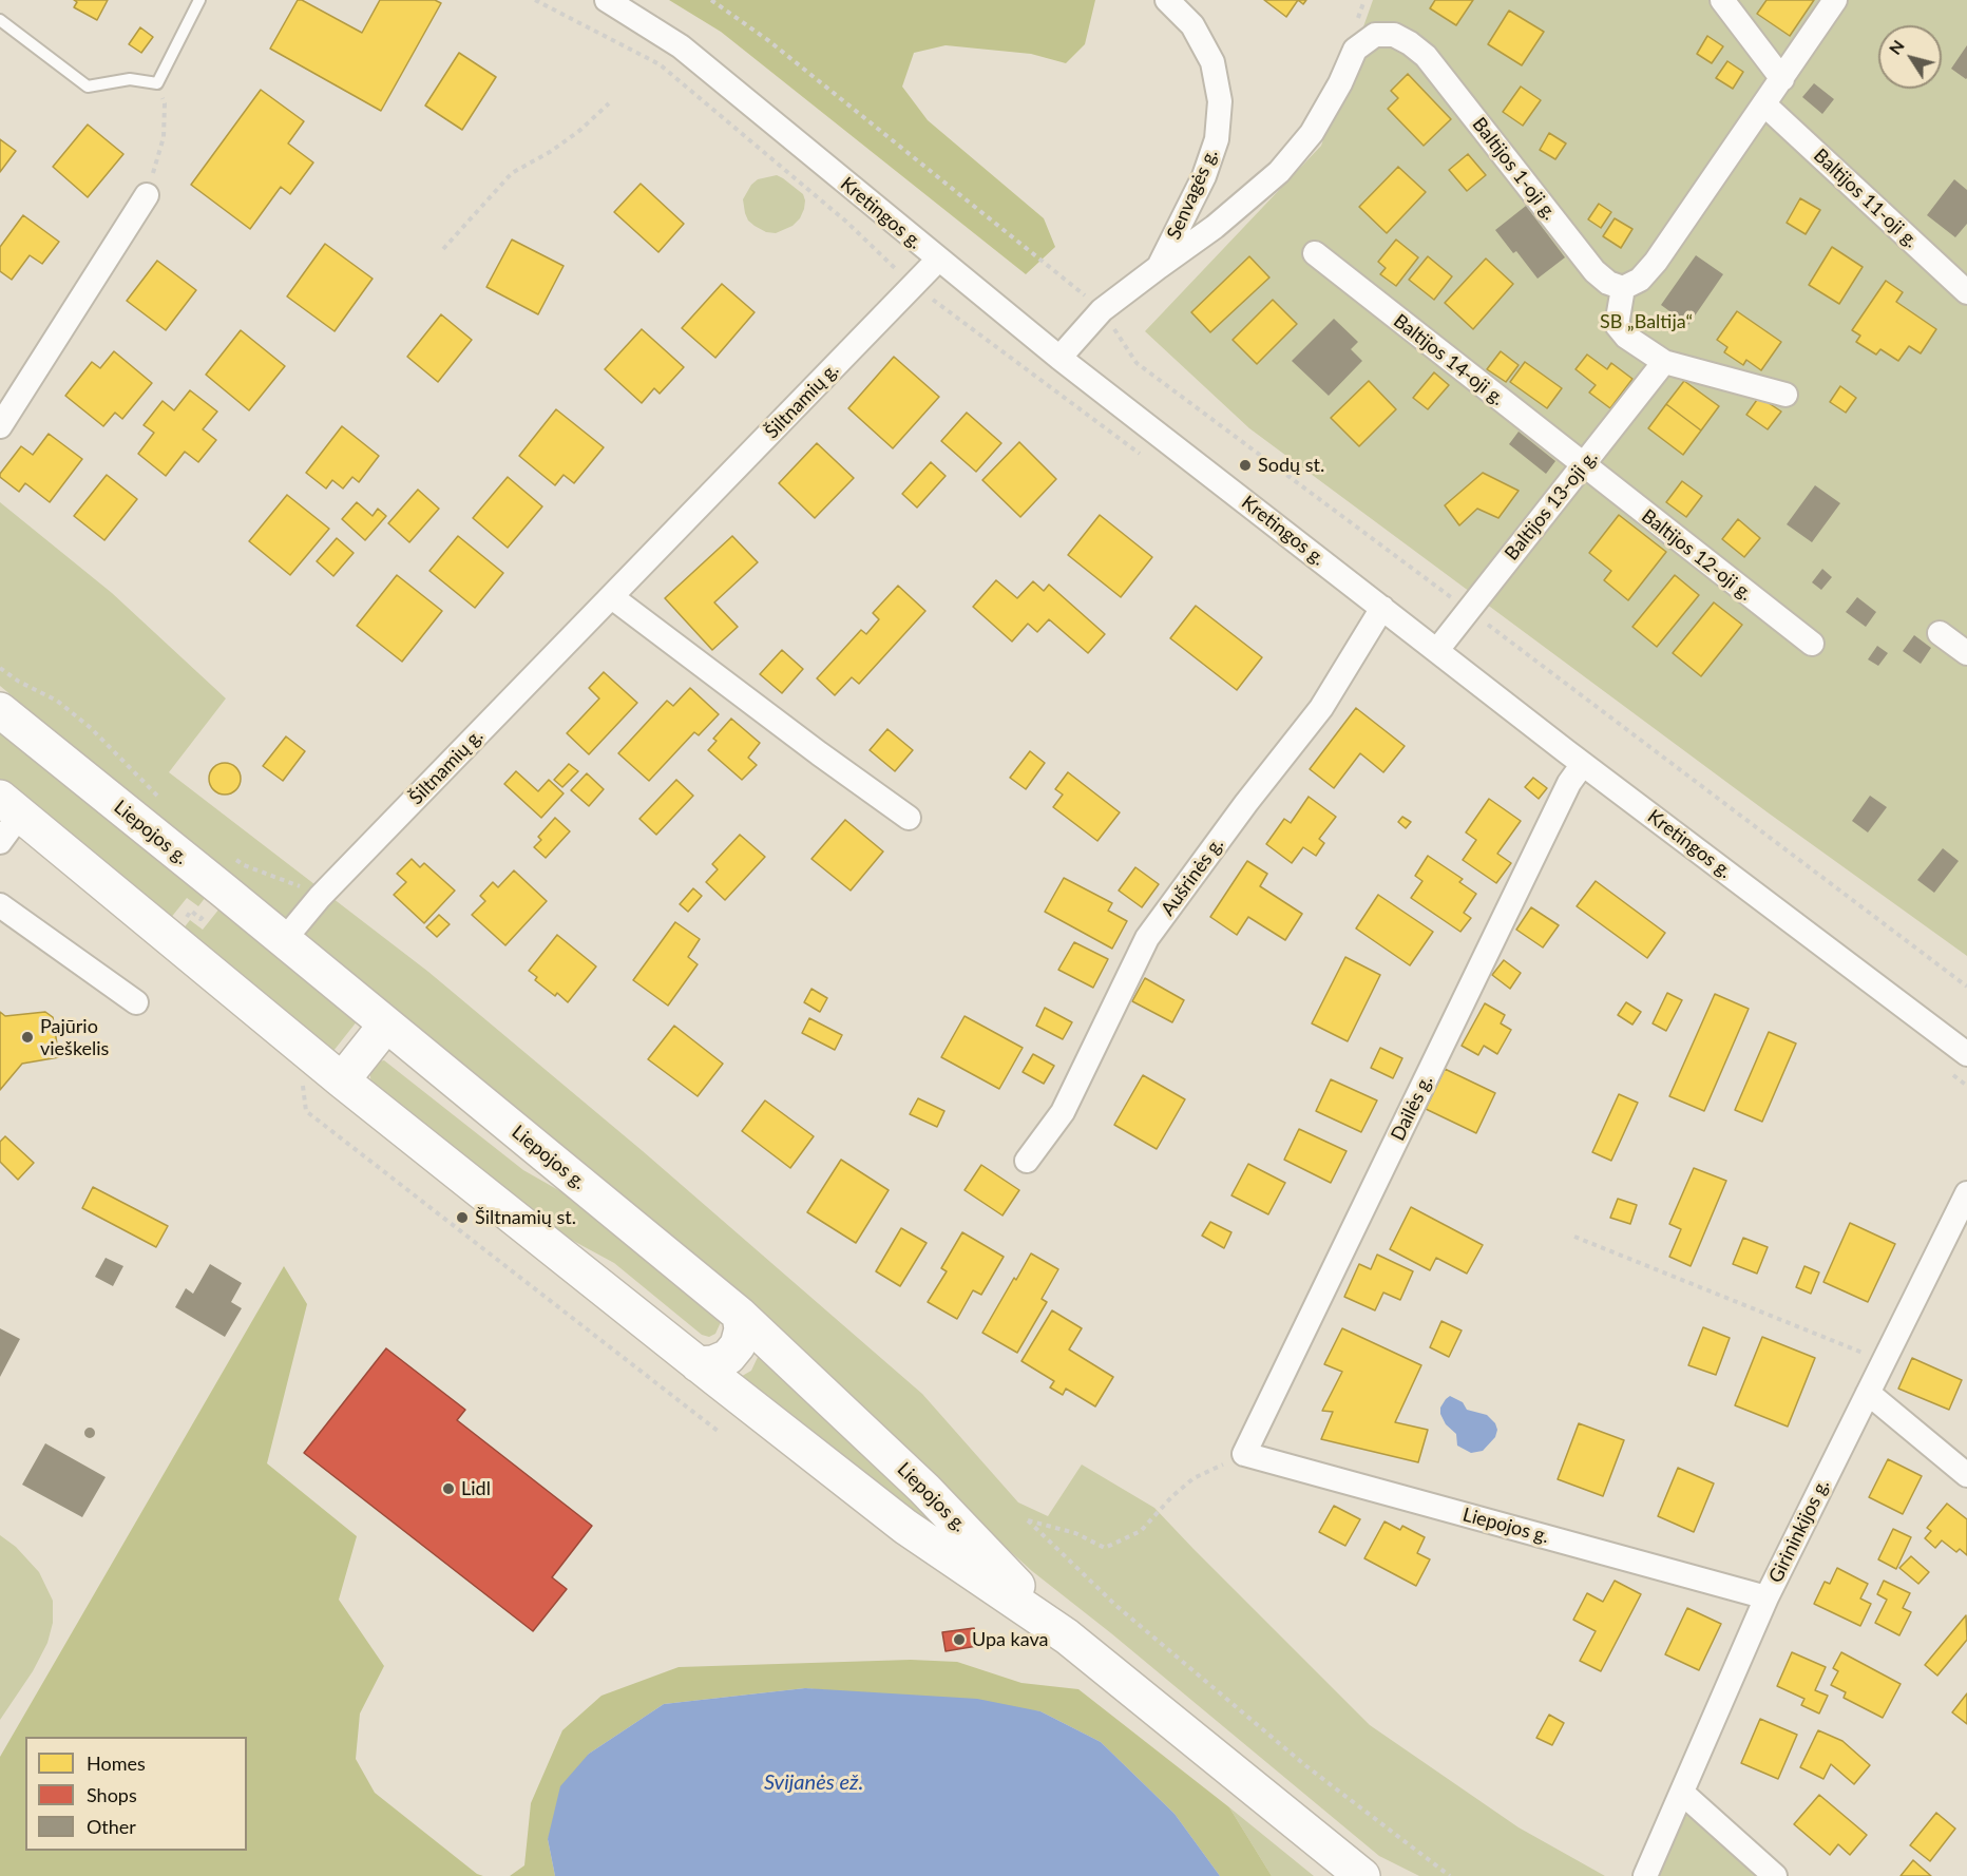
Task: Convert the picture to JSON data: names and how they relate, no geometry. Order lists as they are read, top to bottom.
{
  "streets": {
    "main road": ["Liepojos g."],
    "street": [
      "Baltijos 1-oji g.",
      "Senvagės g.",
      "Baltijos 11-oji g.",
      "Kretingos g.",
      "Baltijos 14-oji g.",
      "Šiltnamių g.",
      "Baltijos 13-oji g.",
      "Baltijos 12-oji g.",
      "Aušrinės g.",
      "Dailės g.",
      "Girininkijos g."
    ]
  },
  "crossings": [
    ["Baltijos 1-oji g.", "Senvagės g."],
    ["Senvagės g.", "Kretingos g."],
    ["Kretingos g.", "Šiltnamių g."],
    ["Kretingos g.", "Baltijos 13-oji g."],
    ["Kretingos g.", "Aušrinės g."],
    ["Kretingos g.", "Dailės g."],
    ["Baltijos 14-oji g.", "Baltijos 13-oji g."],
    ["Baltijos 14-oji g.", "Baltijos 12-oji g."],
    ["Šiltnamių g.", "Liepojos g."],
    ["Baltijos 13-oji g.", "Baltijos 12-oji g."],
    ["Liepojos g.", "Dailės g."],
    ["Liepojos g.", "Girininkijos g."]
  ],
  "water": ["Svijanės ež."],
  "parks": ["SB „Baltija“"],
  "places": [
    "Sodų st.",
    "Pajūrio vieškelis",
    "Šiltnamių st.",
    "Lidl",
    "Upa kava"
  ],
  "legend": ["Homes", "Shops", "Other"],
  "north": "top left"
}
